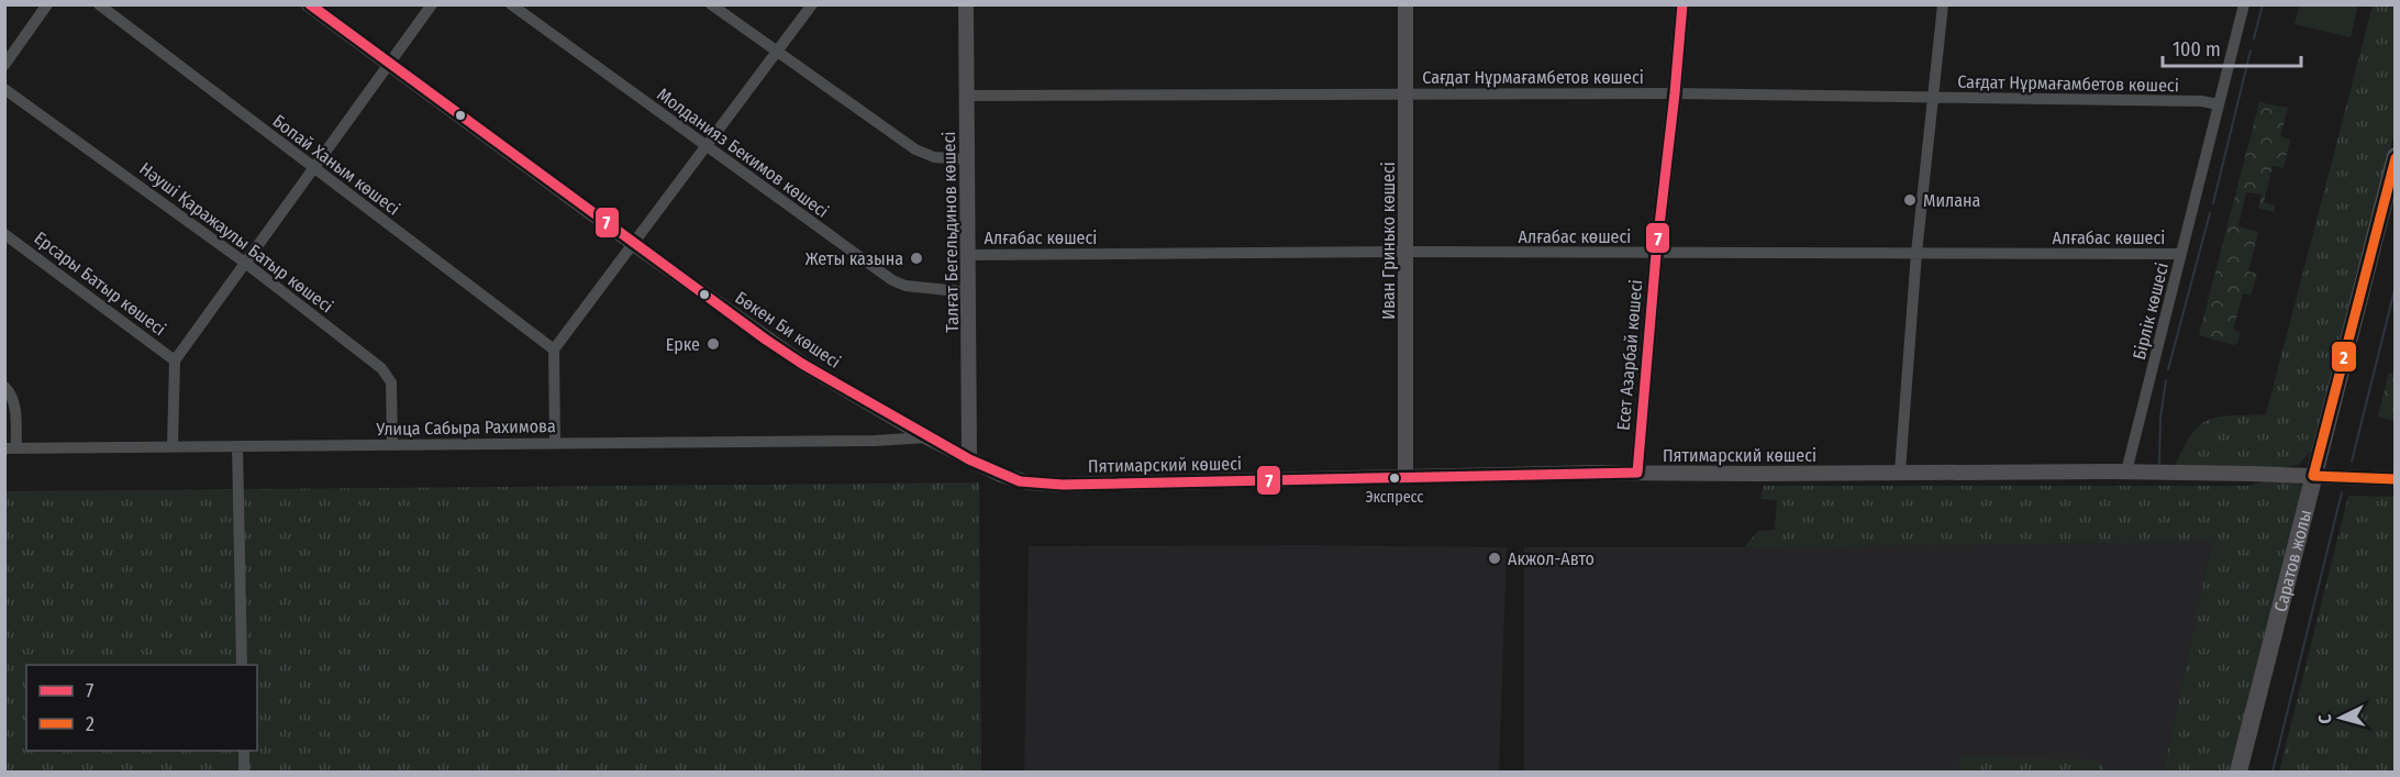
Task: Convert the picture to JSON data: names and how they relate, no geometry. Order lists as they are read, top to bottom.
{
  "streets": {
    "main road": [
      "Талғат Бегельдинов көшесі",
      "Иван Гринько көшесі",
      "Бөкен Би көшесі",
      "Есет Азарбай көшесі",
      "Пятимарский көшесі",
      "Саратов жолы"
    ],
    "street": [
      "Сағдат Нұрмағамбетов көшесі",
      "Молданияз Бекимов көшесі",
      "Бопай Ханым көшесі",
      "Алғабас көшесі",
      "Нәуші Қаражаулы Батыр көшесі",
      "Ерсары Батыр көшесі",
      "Бірлік көшесі",
      "Улица Сабыра Рахимова"
    ]
  },
  "crossings": [
    ["Сағдат Нұрмағамбетов көшесі", "Талғат Бегельдинов көшесі"],
    ["Сағдат Нұрмағамбетов көшесі", "Иван Гринько көшесі"],
    ["Сағдат Нұрмағамбетов көшесі", "Бірлік көшесі"],
    ["Сағдат Нұрмағамбетов көшесі", "Есет Азарбай көшесі"],
    ["Молданияз Бекимов көшесі", "Талғат Бегельдинов көшесі"],
    ["Талғат Бегельдинов көшесі", "Алғабас көшесі"],
    ["Талғат Бегельдинов көшесі", "Бөкен Би көшесі"],
    ["Талғат Бегельдинов көшесі", "Пятимарский көшесі"],
    ["Алғабас көшесі", "Иван Гринько көшесі"],
    ["Алғабас көшесі", "Бірлік көшесі"],
    ["Алғабас көшесі", "Есет Азарбай көшесі"],
    ["Нәуші Қаражаулы Батыр көшесі", "Улица Сабыра Рахимова"],
    ["Иван Гринько көшесі", "Пятимарский көшесі"],
    ["Бірлік көшесі", "Пятимарский көшесі"],
    ["Бөкен Би көшесі", "Улица Сабыра Рахимова"],
    ["Бөкен Би көшесі", "Пятимарский көшесі"],
    ["Есет Азарбай көшесі", "Пятимарский көшесі"],
    ["Пятимарский көшесі", "Саратов жолы"]
  ],
  "places": [
    "Милана",
    "Жеты казына",
    "Ерке",
    "Экспресс",
    "Акжол-Авто"
  ],
  "lines": ["transit line 7", "transit line 2"],
  "legend": ["7", "2"],
  "scale_bar": "100 m",
  "north": "left"
}
